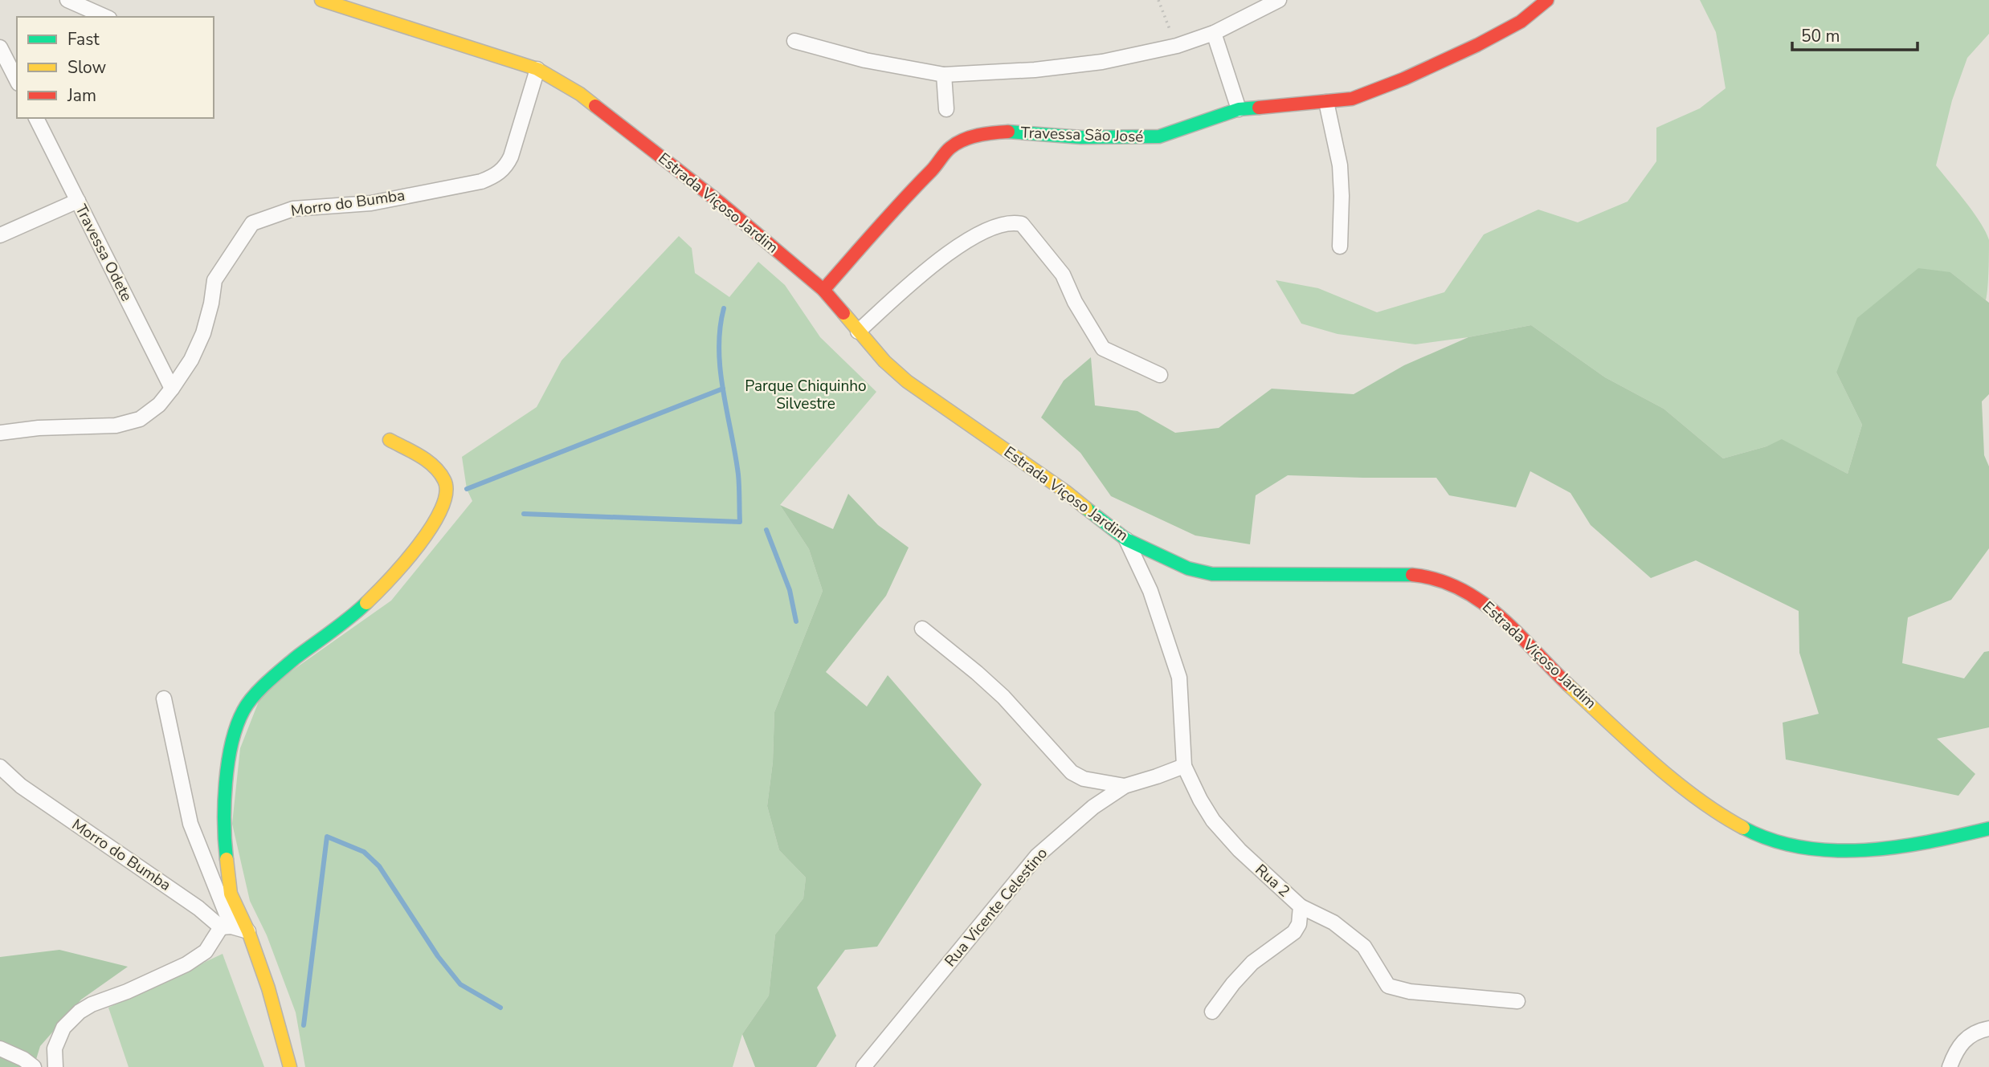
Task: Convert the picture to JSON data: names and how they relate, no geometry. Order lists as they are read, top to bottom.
{
  "streets": {
    "main road": ["Travessa São José", "Estrada Viçoso Jardim"],
    "street": [
      "Morro do Bumba",
      "Travessa Odete",
      "Rua 2",
      "Rua Vicente Celestino"
    ]
  },
  "crossings": [
    ["Travessa São José", "Estrada Viçoso Jardim"],
    ["Morro do Bumba", "Estrada Viçoso Jardim"],
    ["Morro do Bumba", "Travessa Odete"],
    ["Rua 2", "Rua Vicente Celestino"]
  ],
  "parks": ["Parque Chiquinho Silvestre"],
  "legend": ["Fast", "Slow", "Jam"],
  "scale_bar": "50 m"
}
